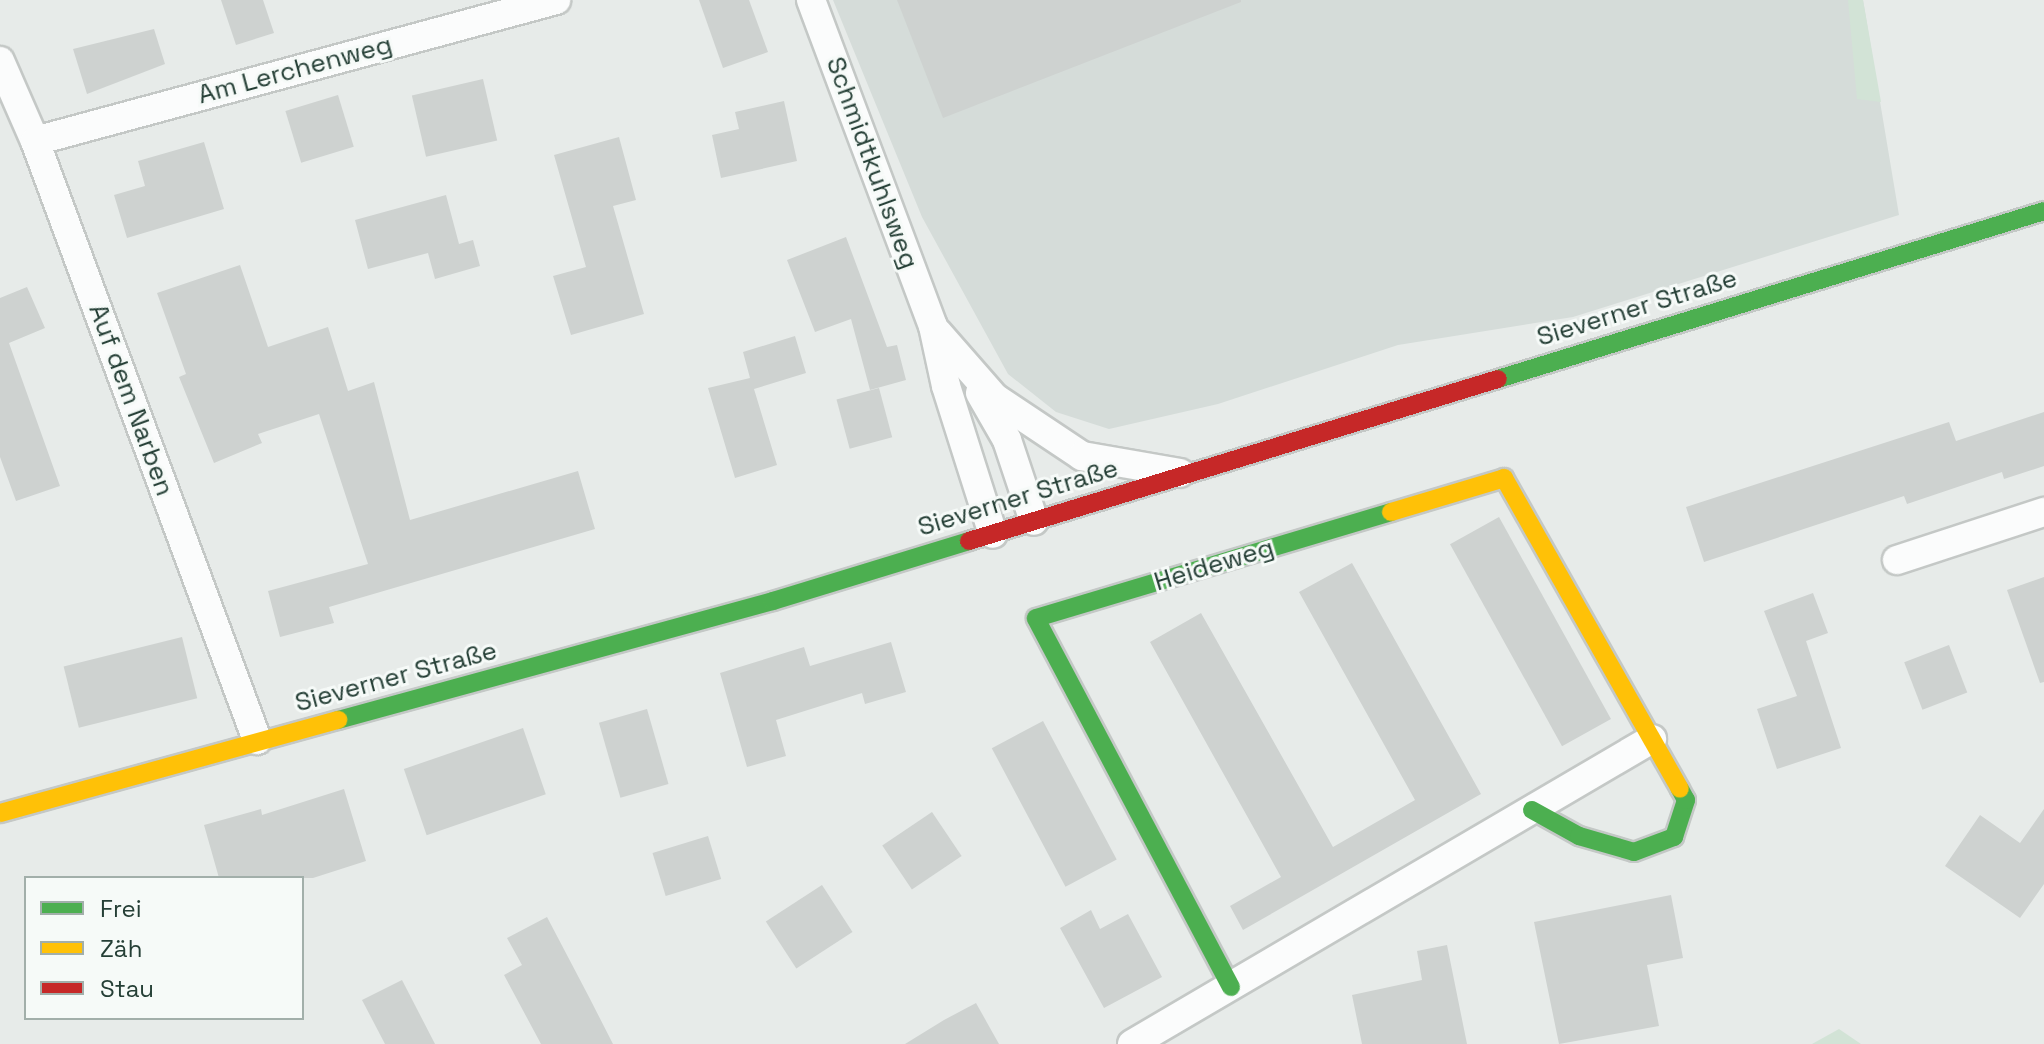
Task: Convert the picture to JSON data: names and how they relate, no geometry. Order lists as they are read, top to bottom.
{
  "streets": {
    "main road": ["Sieverner Straße", "Heideweg"],
    "street": ["Am Lerchenweg", "Schmidtkuhlsweg", "Auf dem Narben"]
  },
  "crossings": [
    ["Am Lerchenweg", "Auf dem Narben"],
    ["Schmidtkuhlsweg", "Sieverner Straße"],
    ["Sieverner Straße", "Auf dem Narben"]
  ],
  "legend": ["Frei", "Zäh", "Stau"]
}
